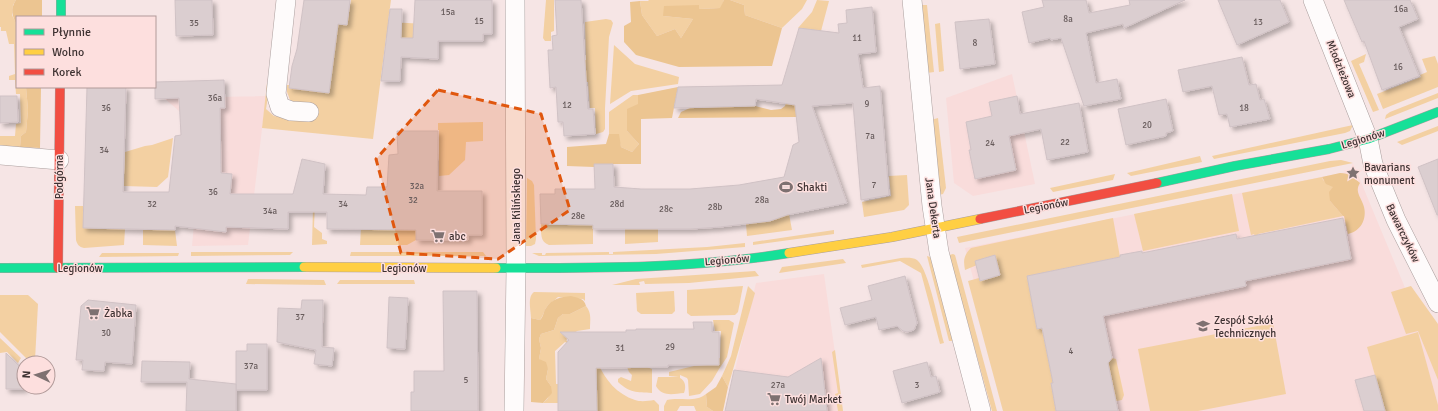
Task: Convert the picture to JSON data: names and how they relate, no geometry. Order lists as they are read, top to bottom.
{
  "streets": {
    "street": [
      "Młodzieżowa",
      "Legionów",
      "Podgórna",
      "Jana Kilińskiego",
      "Jana Dekerta",
      "Bawarczyków"
    ]
  },
  "crossings": [
    ["Młodzieżowa", "Legionów"],
    ["Młodzieżowa", "Bawarczyków"],
    ["Legionów", "Podgórna"],
    ["Legionów", "Jana Kilińskiego"],
    ["Legionów", "Jana Dekerta"],
    ["Legionów", "Bawarczyków"]
  ],
  "places": {
    "place": ["Bavarians monument"],
    "sports": ["Shakti"],
    "supermarket": ["abc", "Żabka", "Twój Market"],
    "school or university": ["Zespół Szkół Technicznych"]
  },
  "house_numbers": [
    "16a",
    "15a",
    "8a",
    "15",
    "13",
    "35",
    "11",
    "8",
    "16",
    "36a",
    "9",
    "12",
    "36",
    "18",
    "20",
    "7a",
    "22",
    "24",
    "34",
    "7",
    "32a",
    "36",
    "32",
    "28a",
    "32",
    "34",
    "28d",
    "28b",
    "28c",
    "34a",
    "28e",
    "37",
    "30",
    "29",
    "31",
    "4",
    "37a",
    "5",
    "27a",
    "3"
  ],
  "legend": ["Płynnie", "Wolno", "Korek"],
  "north": "left"
}
